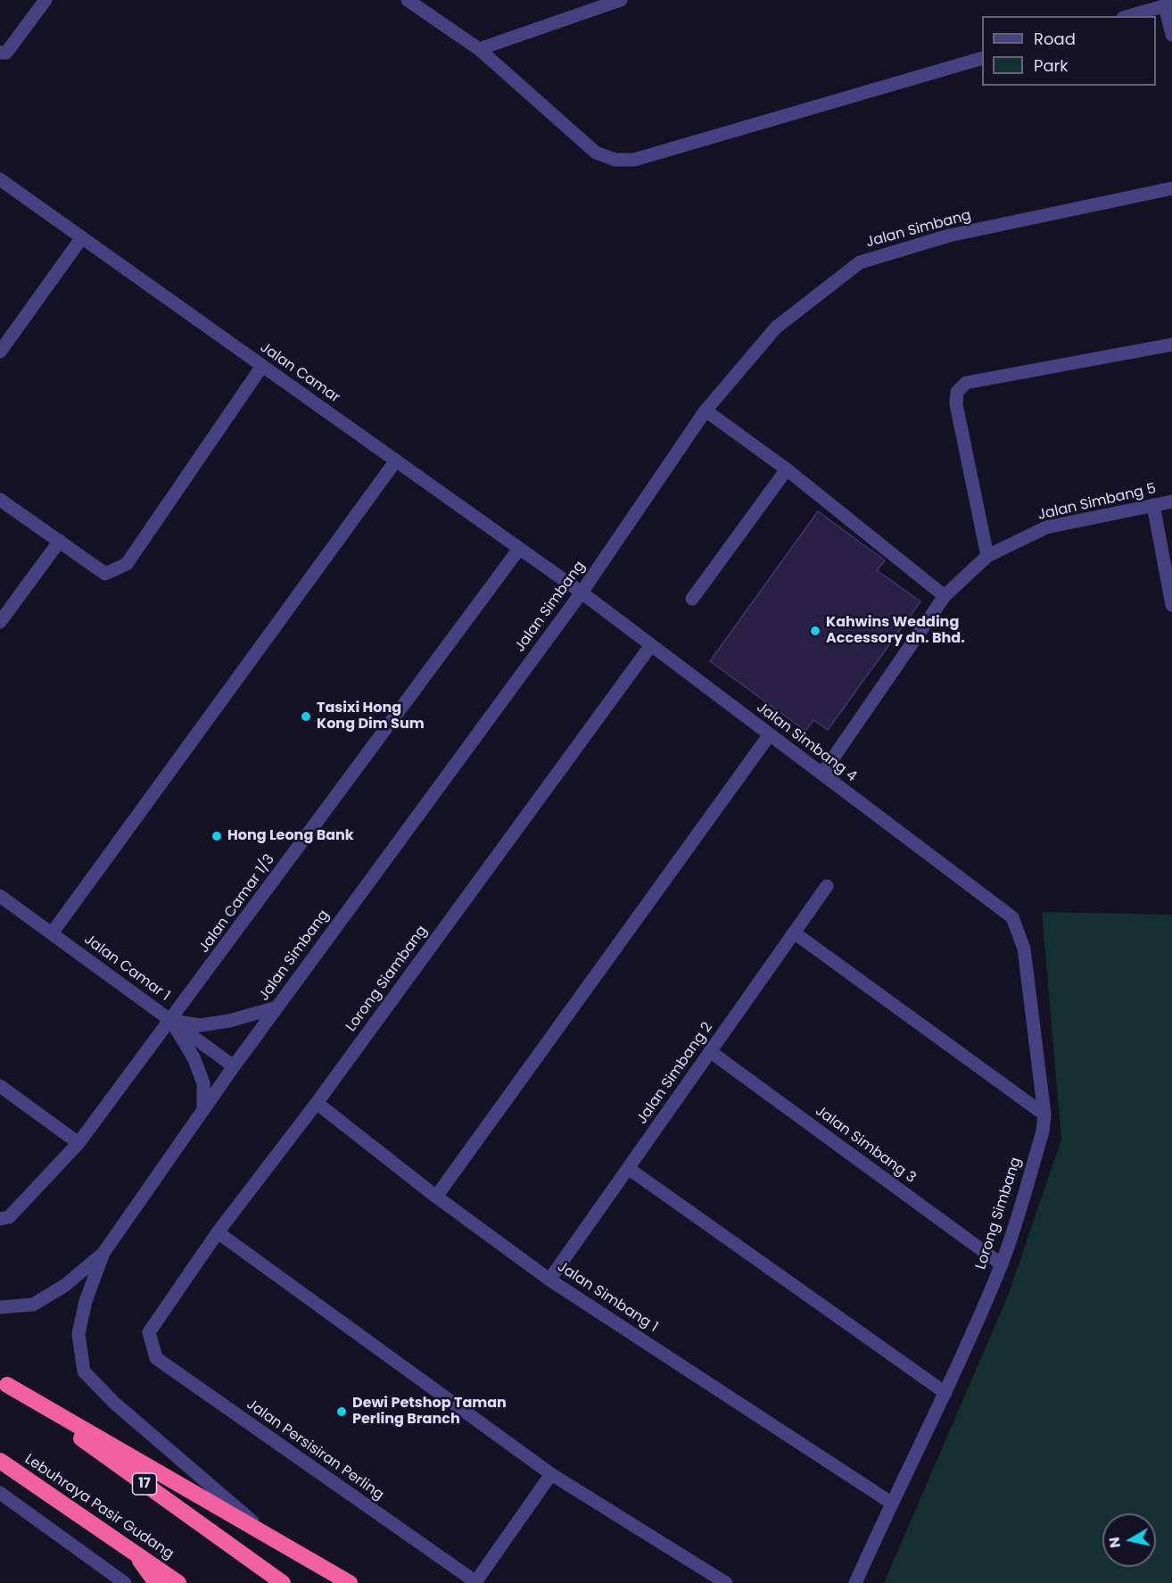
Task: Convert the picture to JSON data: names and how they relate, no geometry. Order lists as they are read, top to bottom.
{
  "streets": {
    "highway": ["17", "Lebuhraya Pasir Gudang"],
    "street": [
      "Jalan Simbang",
      "Jalan Camar",
      "Jalan Simbang 5",
      "Jalan Simbang 4",
      "Jalan Camar 1/3",
      "Jalan Camar 1",
      "Lorong Siambang",
      "Jalan Simbang 2",
      "Jalan Simbang 3",
      "Lorong Simbang",
      "Jalan Simbang 1",
      "Jalan Persisiran Perling"
    ]
  },
  "crossings": [
    ["Jalan Simbang", "Jalan Camar"],
    ["Jalan Simbang", "Jalan Simbang 4"],
    ["Jalan Simbang", "Jalan Camar 1"],
    ["Jalan Camar", "Jalan Simbang 4"],
    ["Jalan Camar", "Jalan Camar 1/3"],
    ["Jalan Simbang 5", "Jalan Simbang 4"],
    ["Jalan Simbang 4", "Lorong Siambang"],
    ["Jalan Simbang 4", "Lorong Simbang"],
    ["Jalan Camar 1/3", "Jalan Camar 1"],
    ["Lorong Siambang", "Jalan Simbang 1"],
    ["Lorong Siambang", "Jalan Persisiran Perling"],
    ["Jalan Simbang 2", "Jalan Simbang 3"],
    ["Jalan Simbang 2", "Jalan Simbang 1"],
    ["Jalan Simbang 3", "Lorong Simbang"],
    ["Lorong Simbang", "Jalan Simbang 1"]
  ],
  "places": [
    "Kahwins Wedding Accessory dn. Bhd.",
    "Tasixi Hong Kong Dim Sum",
    "Hong Leong Bank",
    "Dewi Petshop Taman Perling Branch"
  ],
  "legend": ["Road", "Park"],
  "north": "left"
}
